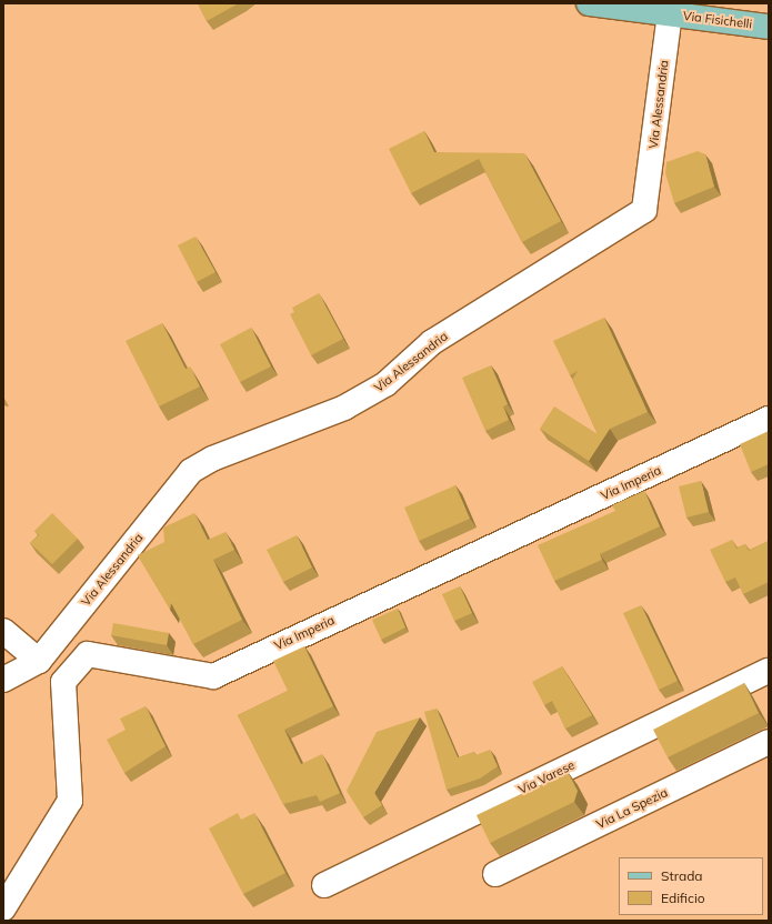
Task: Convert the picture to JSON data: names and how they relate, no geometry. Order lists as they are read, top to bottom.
{
  "streets": {
    "main road": ["Via Fisichelli"],
    "street": [
      "Via Alessandria",
      "Via Imperia",
      "Via Varese",
      "Via La Spezia"
    ]
  },
  "crossings": [
    ["Via Fisichelli", "Via Alessandria"]
  ],
  "legend": ["Strada", "Edificio"]
}
